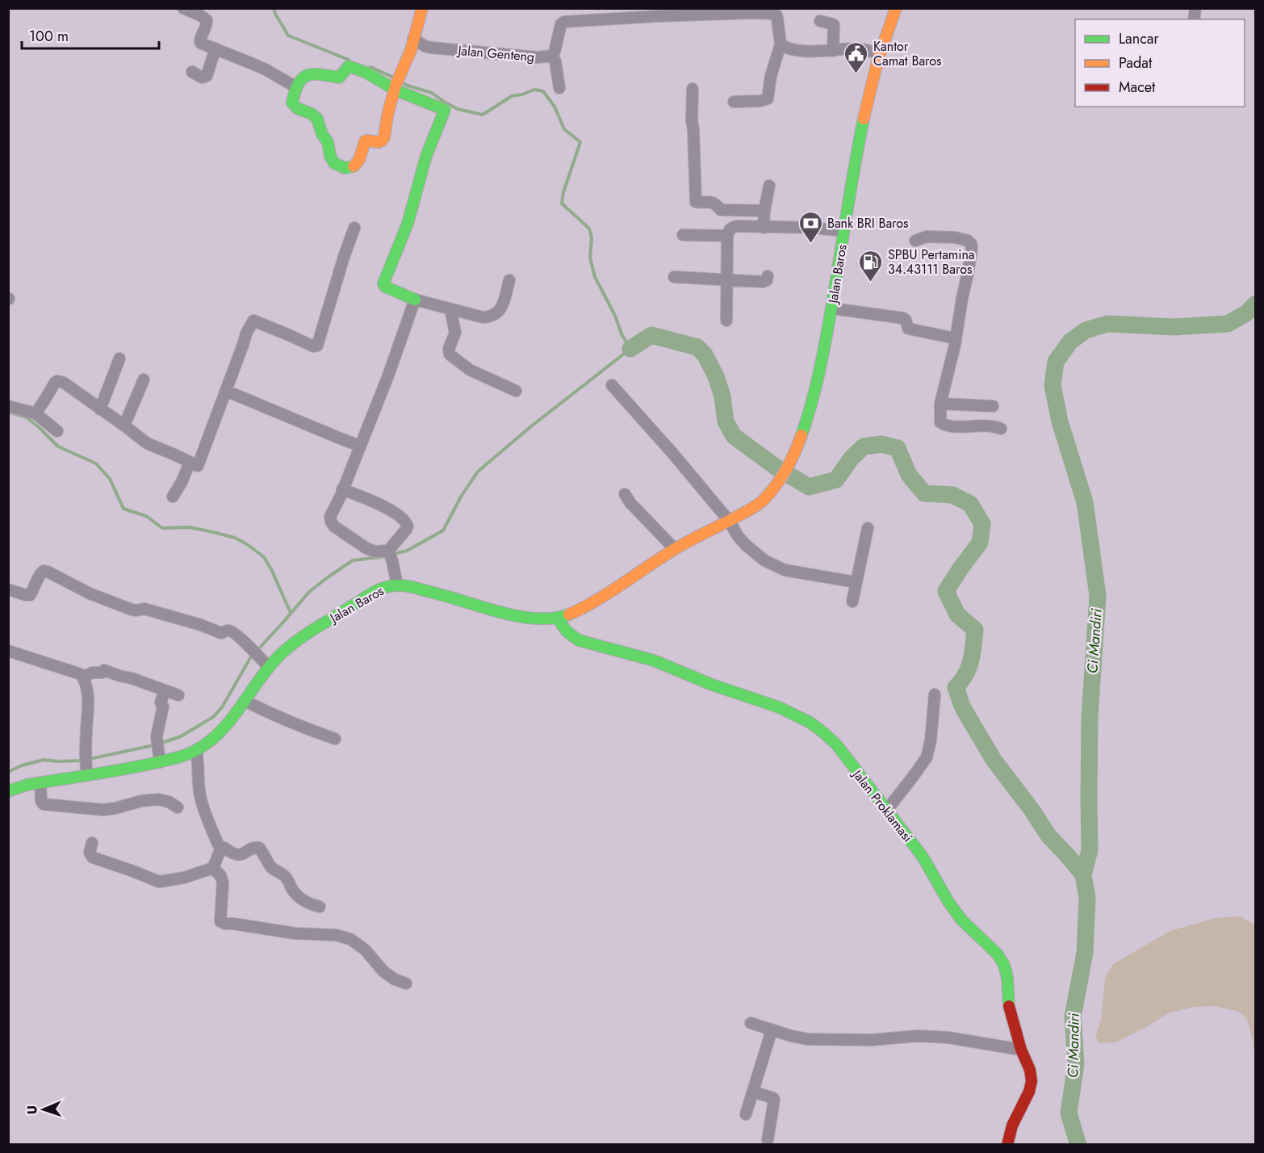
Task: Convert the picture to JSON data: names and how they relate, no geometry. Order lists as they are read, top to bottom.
{
  "streets": {
    "street": ["Jalan Genteng", "Jalan Baros", "Jalan Proklamasi"]
  },
  "crossings": [
    ["Jalan Baros", "Jalan Proklamasi"]
  ],
  "water": ["Ci Mandiri"],
  "places": {
    "public building": ["Kantor Camat Baros"],
    "bank": ["Bank BRI Baros"],
    "fuel station": ["SPBU Pertamina 34.43111 Baros"]
  },
  "legend": ["Lancar", "Padat", "Macet"],
  "scale_bar": "100 m",
  "north": "left"
}
